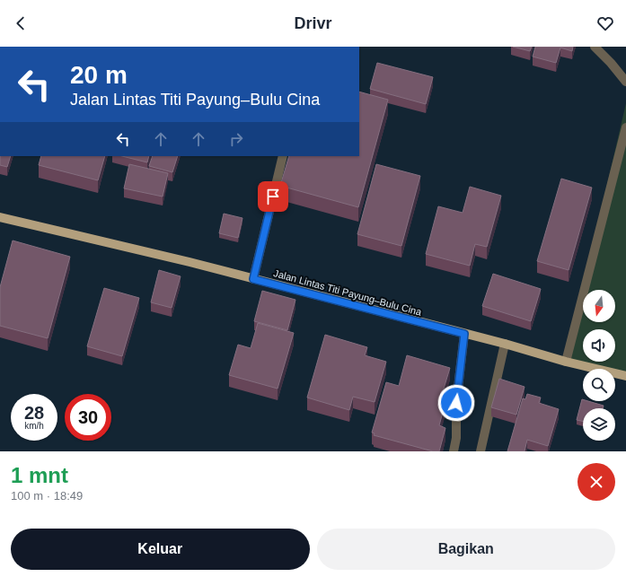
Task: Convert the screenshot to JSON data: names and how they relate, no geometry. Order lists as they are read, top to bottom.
{
  "streets": {
    "main road": ["Jalan Lintas Titi Payung–Bulu Cina"]
  },
  "north": "bottom",
  "page": {
    "header": "Drivr",
    "turn": ["20 m", "Jalan Lintas Titi Payung–Bulu Cina"],
    "speed": "28 km/h",
    "limit": "30",
    "heading": ["1 mnt", "100 m · 18:49"],
    "buttons": ["Keluar", "Bagikan"]
  }
}
